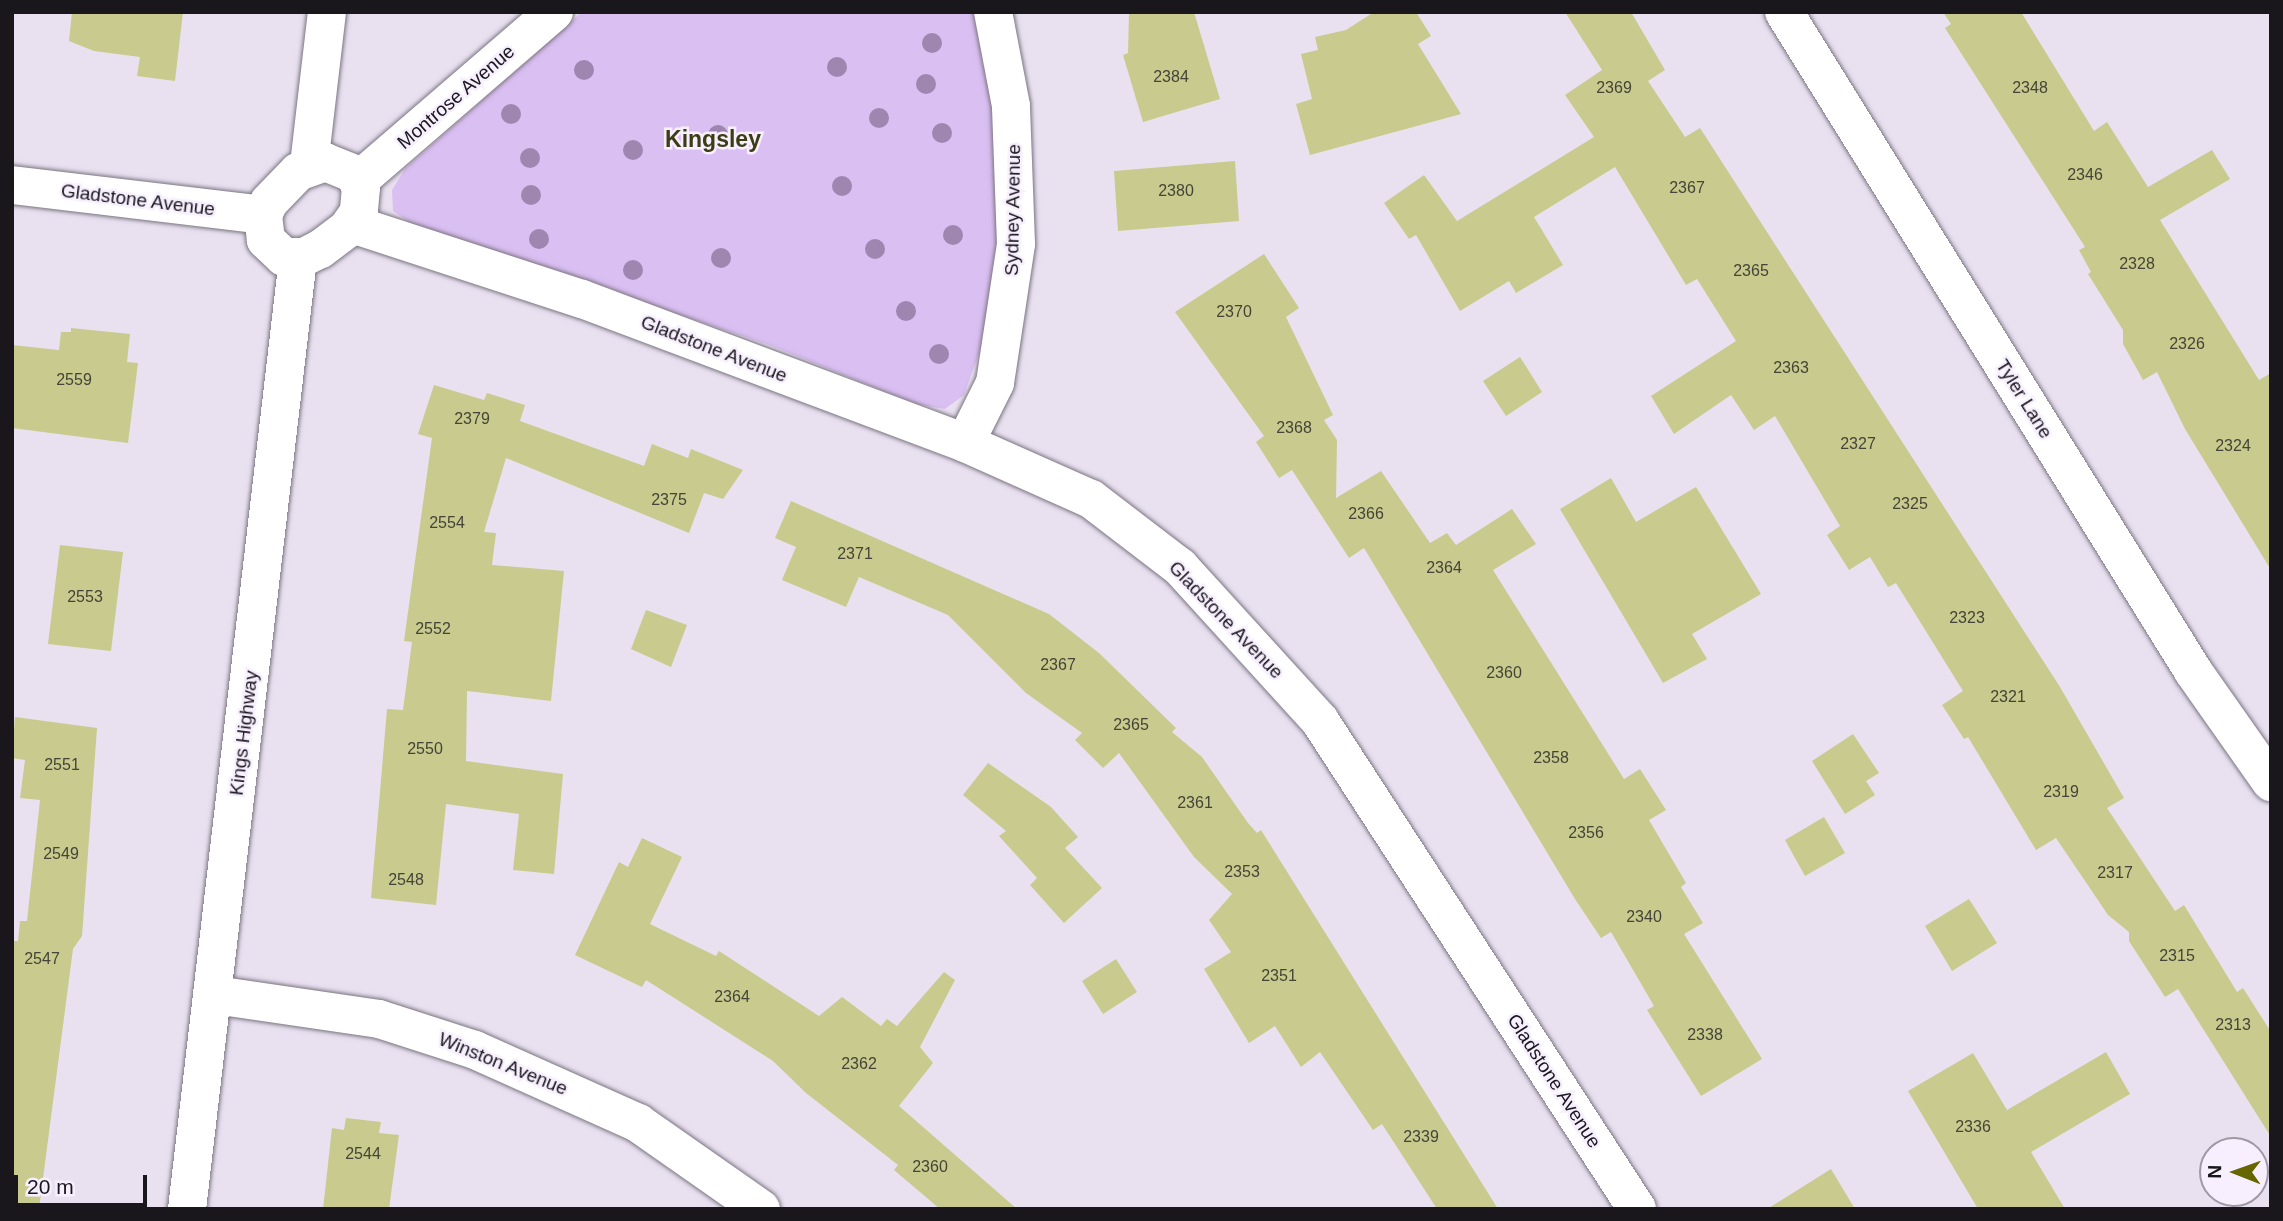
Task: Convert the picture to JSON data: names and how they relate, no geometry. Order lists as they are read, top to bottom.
{
  "streets": {
    "street": [
      "Montrose Avenue",
      "Gladstone Avenue",
      "Sydney Avenue",
      "Tyler Lane",
      "Kings Highway",
      "Winston Avenue"
    ]
  },
  "crossings": [
    ["Montrose Avenue", "Gladstone Avenue"],
    ["Montrose Avenue", "Kings Highway"],
    ["Gladstone Avenue", "Sydney Avenue"],
    ["Gladstone Avenue", "Kings Highway"],
    ["Kings Highway", "Winston Avenue"]
  ],
  "districts": ["Kingsley"],
  "house_numbers": [
    "2384",
    "2369",
    "2348",
    "2346",
    "2367",
    "2380",
    "2328",
    "2365",
    "2370",
    "2326",
    "2363",
    "2559",
    "2379",
    "2368",
    "2327",
    "2324",
    "2375",
    "2325",
    "2366",
    "2554",
    "2371",
    "2364",
    "2553",
    "2323",
    "2552",
    "2367",
    "2360",
    "2321",
    "2365",
    "2550",
    "2358",
    "2551",
    "2319",
    "2361",
    "2356",
    "2549",
    "2353",
    "2317",
    "2548",
    "2340",
    "2315",
    "2547",
    "2351",
    "2364",
    "2313",
    "2338",
    "2362",
    "2336",
    "2339",
    "2544",
    "2360"
  ],
  "scale_bar": "20 m",
  "north": "left"
}
